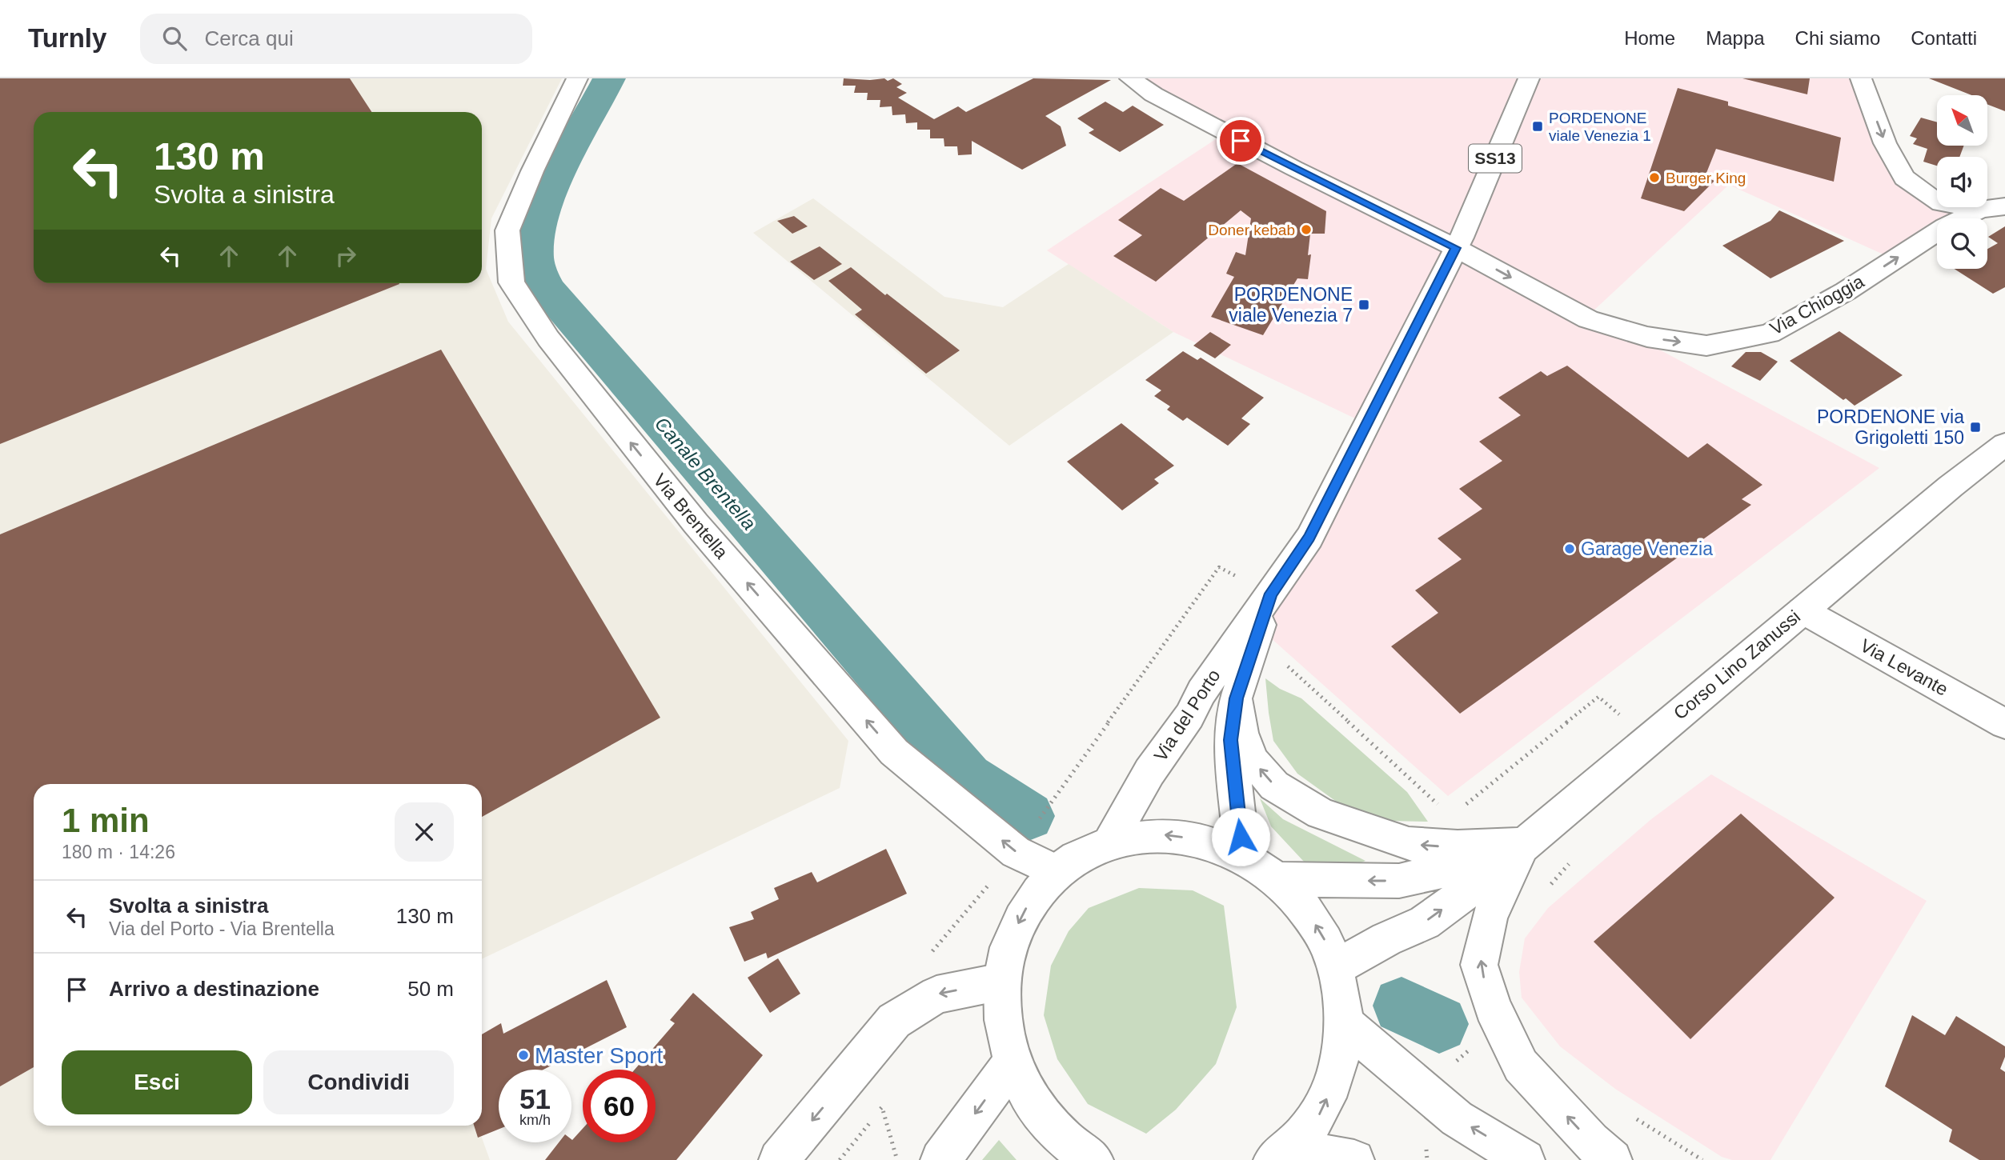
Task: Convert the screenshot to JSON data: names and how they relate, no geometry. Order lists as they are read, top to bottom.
{
  "streets": {
    "main road": [
      "SS13",
      "Via Chioggia",
      "Via Brentella",
      "Corso Lino Zanussi",
      "Via Levante",
      "Via del Porto"
    ]
  },
  "crossings": [
    ["SS13", "Via Chioggia"],
    ["SS13", "Via del Porto"],
    ["Via Chioggia", "Via del Porto"],
    ["Corso Lino Zanussi", "Via Levante"]
  ],
  "one_way": ["Via Chioggia", "Via Brentella"],
  "water": ["Canale Brentella"],
  "places": {
    "transit": ["PORDENONE viale Venezia 1", "PORDENONE viale Venezia 7", "PORDENONE via Grigoletti 150"],
    "other": [
      "Burger King",
      "Doner kebab",
      "Garage Venezia",
      "Master Sport"
    ]
  },
  "north": "top left",
  "page": {
    "header": "Turnly",
    "search": "Cerca qui",
    "nav": [
      "Home",
      "Mappa",
      "Chi siamo",
      "Contatti"
    ],
    "turn": ["130 m", "Svolta a sinistra"],
    "heading": ["1 min", "180 m · 14:26"],
    "list": [
      {
        "name": "Svolta a sinistra",
        "note": "Via del Porto - Via Brentella",
        "value": "130 m"
      },
      {
        "name": "Arrivo a destinazione",
        "value": "50 m"
      }
    ],
    "buttons": ["Esci", "Condividi"],
    "speed": "51 km/h",
    "limit": "60"
  }
}
